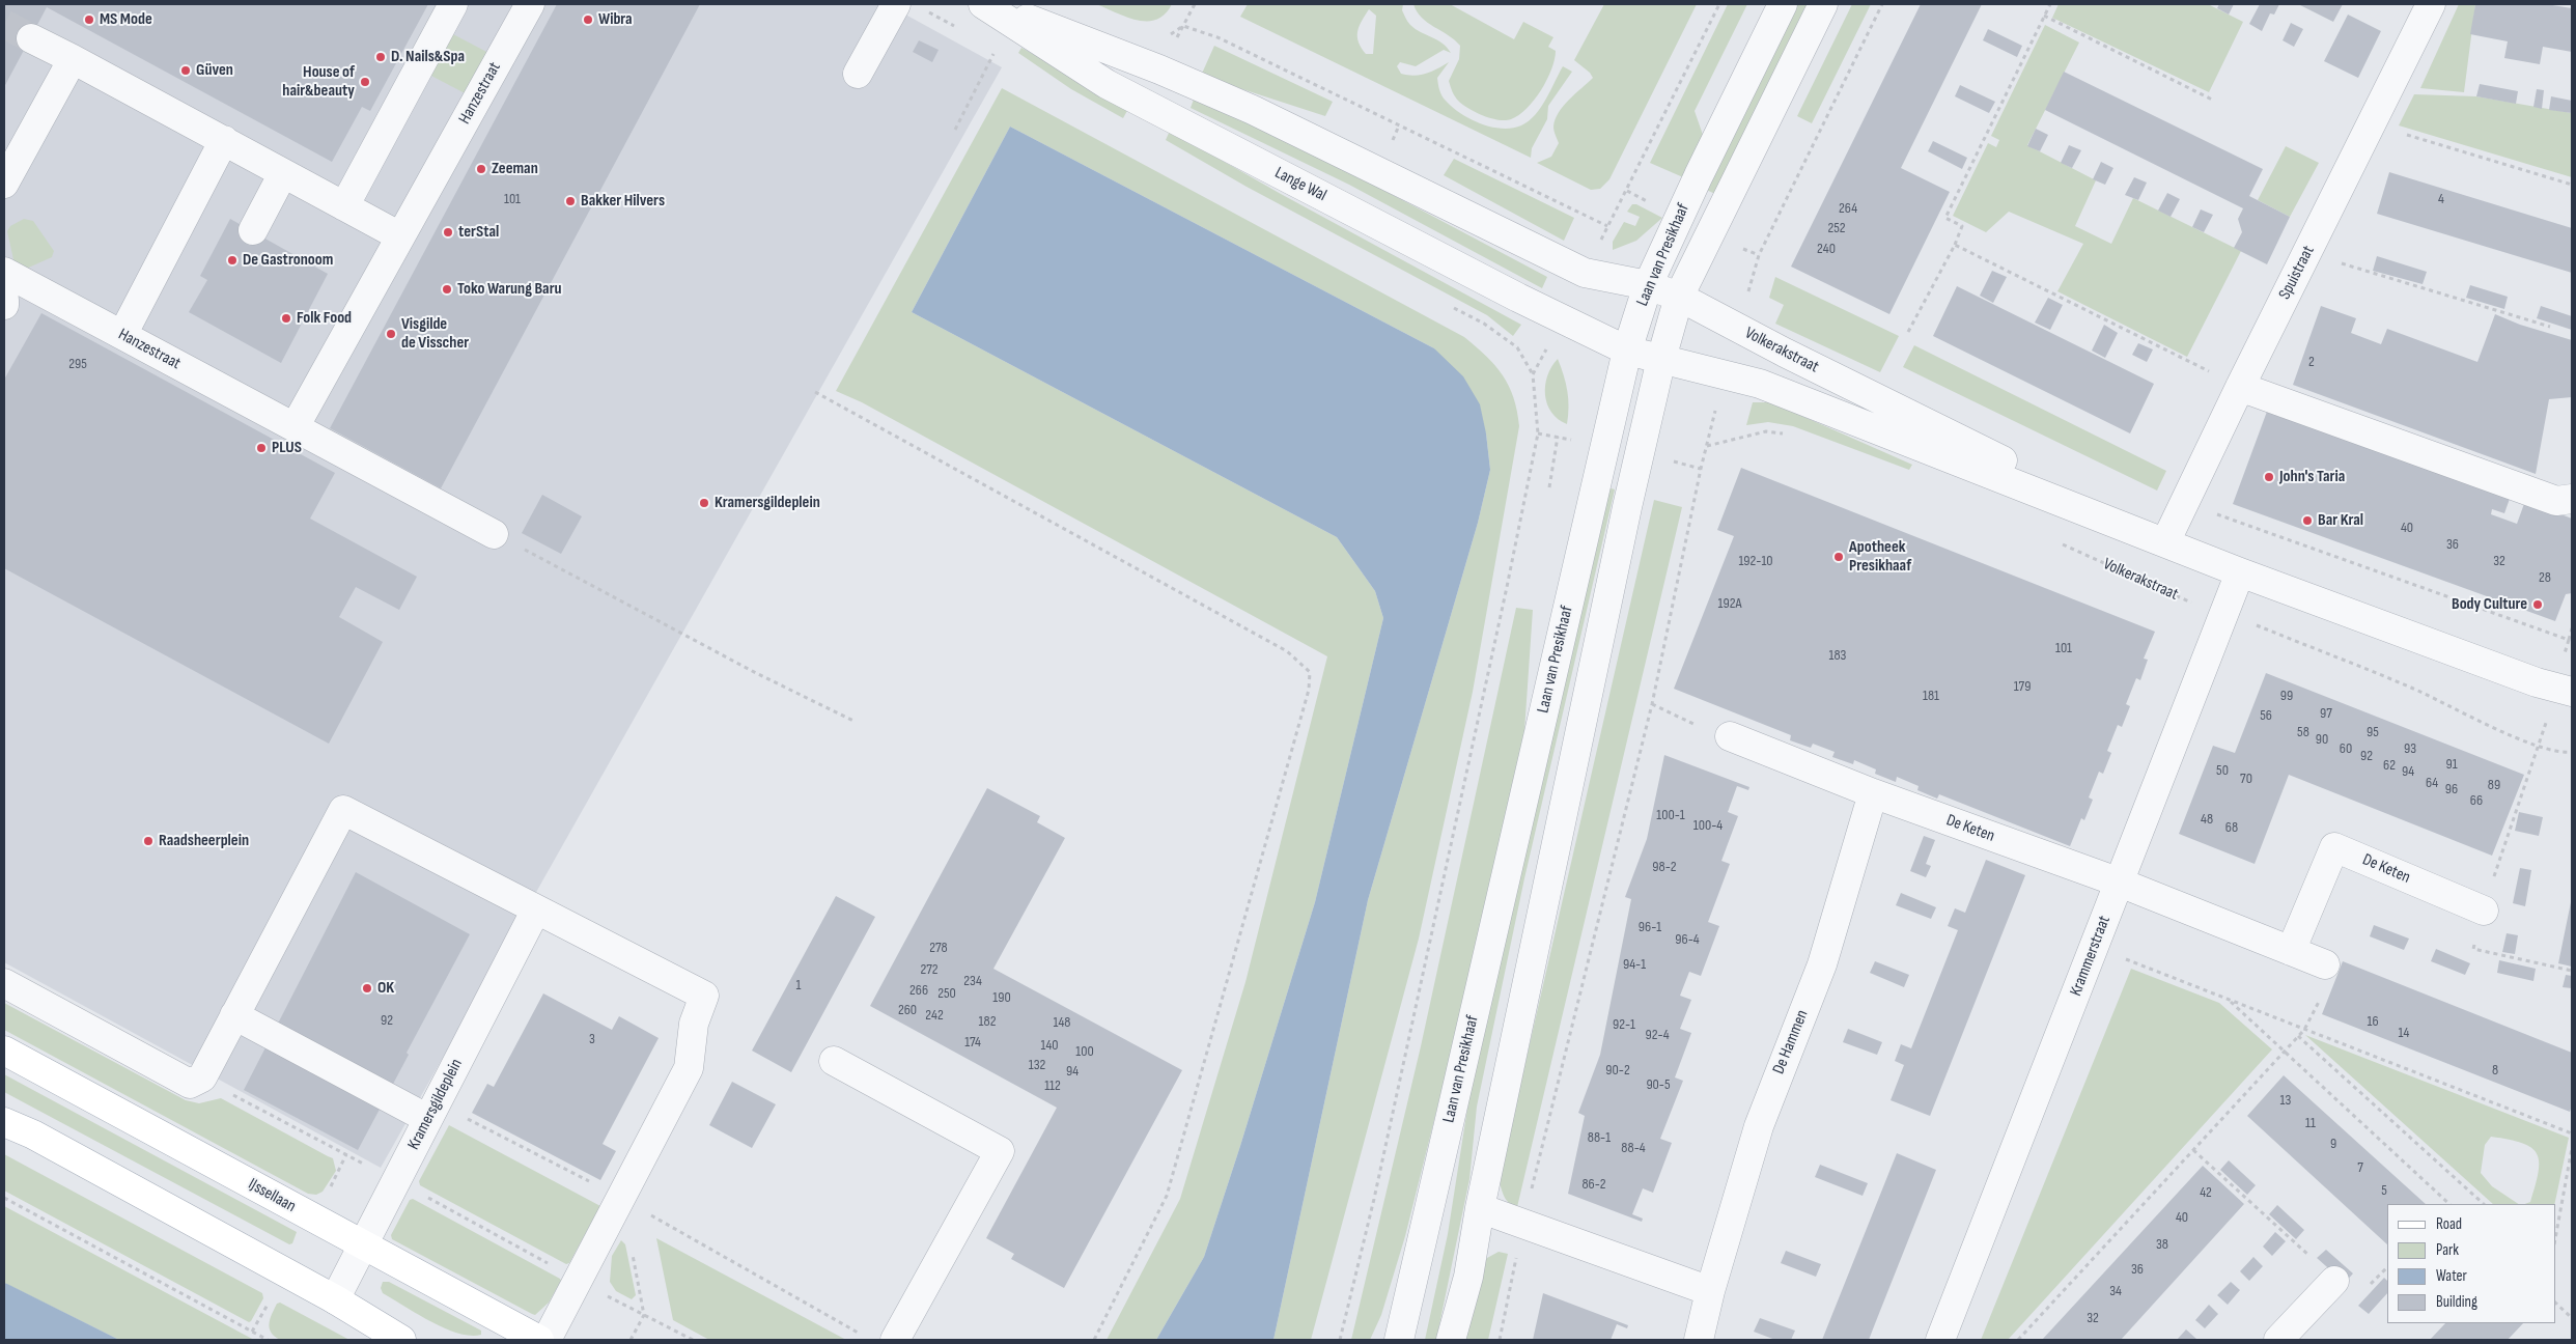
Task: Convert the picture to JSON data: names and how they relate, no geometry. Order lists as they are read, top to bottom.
{
  "streets": {
    "main road": ["IJssellaan"],
    "street": [
      "Hanzestraat",
      "Lange Wal",
      "Laan van Presikhaaf",
      "Spuistraat",
      "Volkerakstraat",
      "De Keten",
      "Krammerstraat",
      "De Hammen",
      "Kramersgildeplein"
    ]
  },
  "crossings": [
    ["Lange Wal", "Laan van Presikhaaf"],
    ["Lange Wal", "Volkerakstraat"],
    ["Laan van Presikhaaf", "Volkerakstraat"],
    ["Spuistraat", "Volkerakstraat"],
    ["Volkerakstraat", "Krammerstraat"],
    ["De Keten", "Krammerstraat"],
    ["De Keten", "De Hammen"],
    ["Kramersgildeplein", "IJssellaan"]
  ],
  "places": [
    "MS Mode",
    "Wibra",
    "D. Nails&Spa",
    "Güven",
    "House of hair&beauty",
    "Zeeman",
    "Bakker Hilvers",
    "terStal",
    "De Gastronoom",
    "Toko Warung Baru",
    "Folk Food",
    "Visgilde de Visscher",
    "PLUS",
    "John's Taria",
    "Kramersgildeplein",
    "Bar Kral",
    "Apotheek Presikhaaf",
    "Body Culture",
    "Raadsheerplein",
    "OK"
  ],
  "house_numbers": [
    "101",
    "4",
    "264",
    "252",
    "240",
    "2",
    "295",
    "40",
    "36",
    "192-10",
    "32",
    "28",
    "192A",
    "101",
    "183",
    "179",
    "181",
    "99",
    "97",
    "56",
    "58",
    "95",
    "90",
    "60",
    "93",
    "92",
    "91",
    "62",
    "50",
    "94",
    "70",
    "64",
    "89",
    "96",
    "66",
    "100-1",
    "48",
    "100-4",
    "68",
    "98-2",
    "96-1",
    "96-4",
    "278",
    "94-1",
    "272",
    "234",
    "1",
    "266",
    "250",
    "190",
    "260",
    "242",
    "92",
    "182",
    "16",
    "148",
    "92-1",
    "14",
    "92-4",
    "3",
    "174",
    "140",
    "100",
    "132",
    "90-2",
    "8",
    "94",
    "90-5",
    "112",
    "13",
    "11",
    "88-1",
    "9",
    "88-4",
    "7",
    "86-2",
    "5",
    "42",
    "40",
    "38",
    "36",
    "34",
    "32"
  ],
  "legend": [
    "Road",
    "Park",
    "Water",
    "Building"
  ]
}
